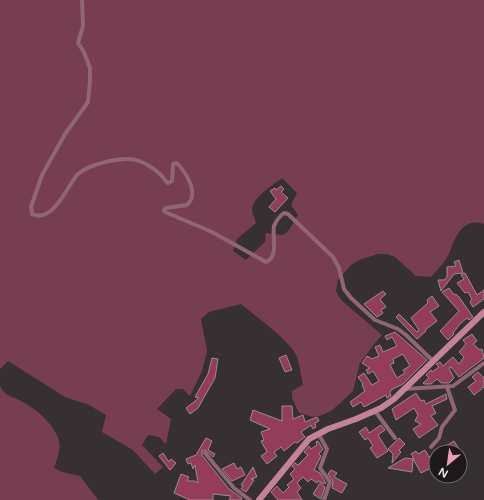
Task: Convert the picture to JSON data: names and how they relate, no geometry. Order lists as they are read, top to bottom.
{
  "north": "bottom left"
}
